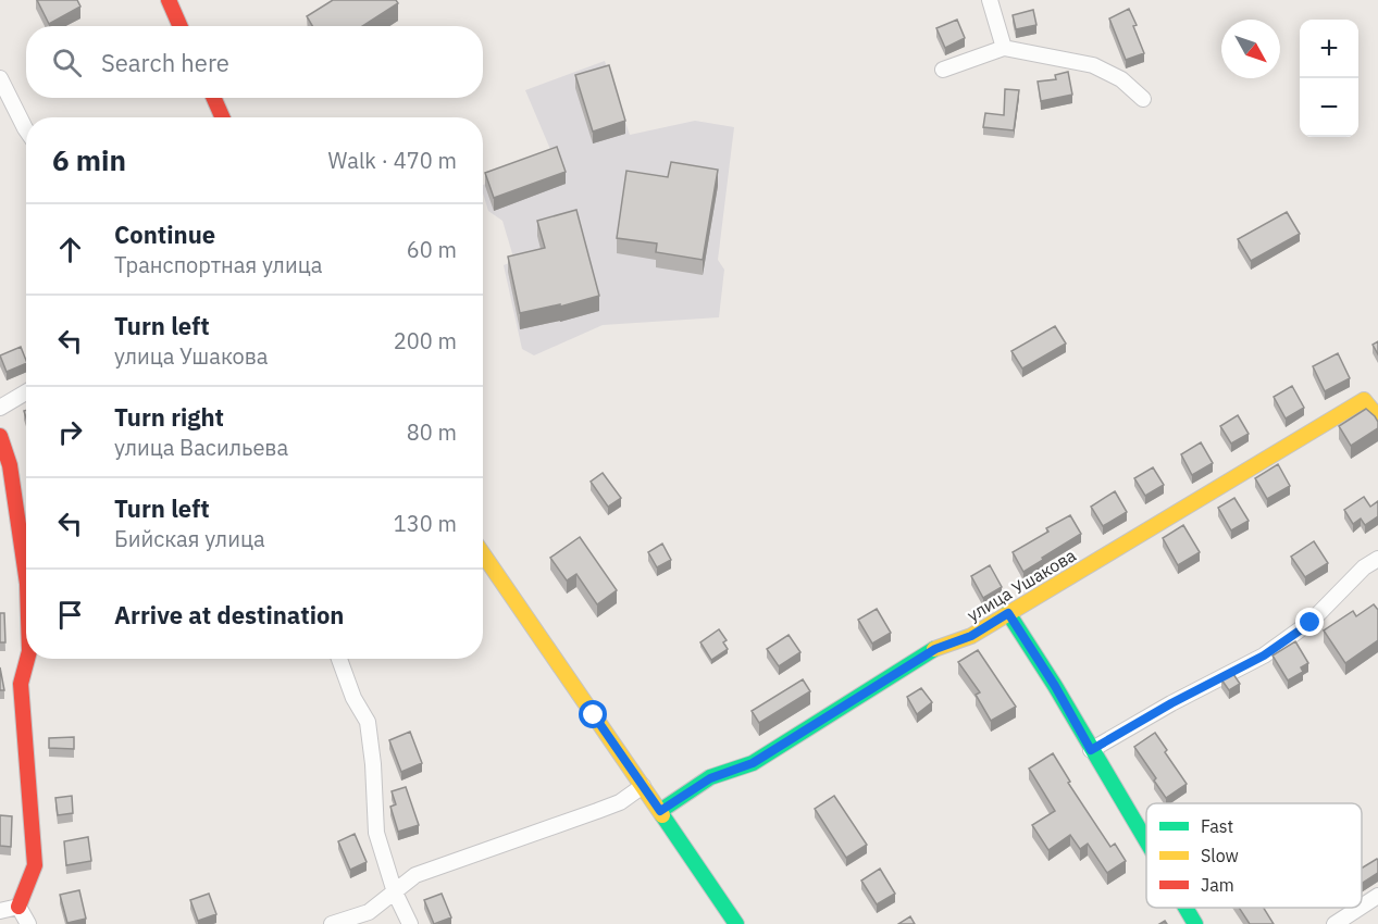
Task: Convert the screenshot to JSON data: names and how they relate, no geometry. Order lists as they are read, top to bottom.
{
  "streets": {
    "street": ["улица Ушакова"]
  },
  "legend": ["Fast", "Slow", "Jam"],
  "north": "bottom right",
  "page": {
    "map_buttons": ["+", "−"],
    "search": "Search here",
    "heading": ["6 min", "Walk · 470 m"],
    "list": [
      ["Continue", "Транспортная улица", "60 m"],
      ["Turn left", "улица Ушакова", "200 m"],
      ["Turn right", "улица Васильева", "80 m"],
      ["Turn left", "Бийская улица", "130 m"],
      "Arrive at destination"
    ]
  }
}
